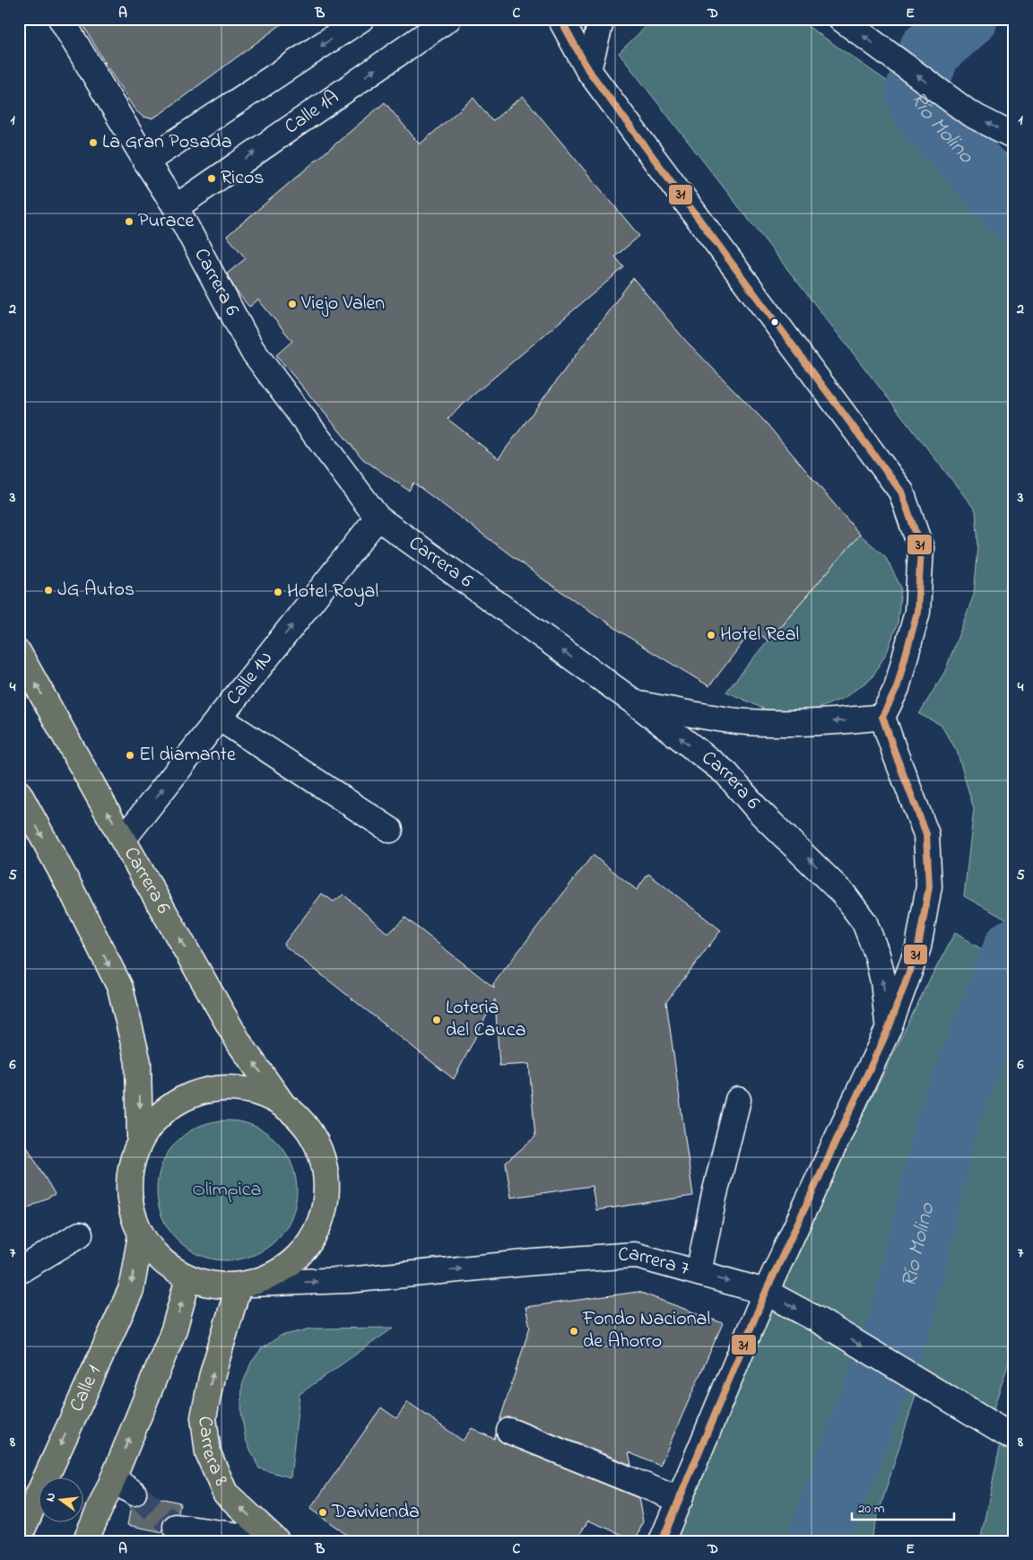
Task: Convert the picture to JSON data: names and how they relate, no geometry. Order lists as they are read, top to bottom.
{
  "streets": {
    "main road": ["Carrera 6", "Calle 1", "Carrera 8"],
    "street": ["Calle 1A", "Calle 1N", "Carrera 7"]
  },
  "crossings": [
    ["Calle 1A", "Carrera 6"],
    ["Carrera 6", "Calle 1N"],
    ["Carrera 7", "Carrera 8"]
  ],
  "one_way": [
    "Carrera 6",
    "Calle 1N",
    "Carrera 7",
    "Carrera 8"
  ],
  "water": ["Río Molino"],
  "parks": ["Olimpica"],
  "places": [
    "La Gran Posada",
    "Ricos",
    "Purace",
    "Viejo Valen",
    "JG Autos",
    "Hotel Royal",
    "Hotel Real",
    "El diamante",
    "Loteria del Cauca",
    "Fondo Nacional de Ahorro",
    "Davivienda"
  ],
  "lines": ["transit line 31"],
  "scale_bar": "20 m",
  "north": "left",
  "grid": {
    "columns": [
      "A",
      "B",
      "C",
      "D",
      "E"
    ],
    "rows": [
      "1",
      "2",
      "3",
      "4",
      "5",
      "6",
      "7",
      "8"
    ]
  }
}
